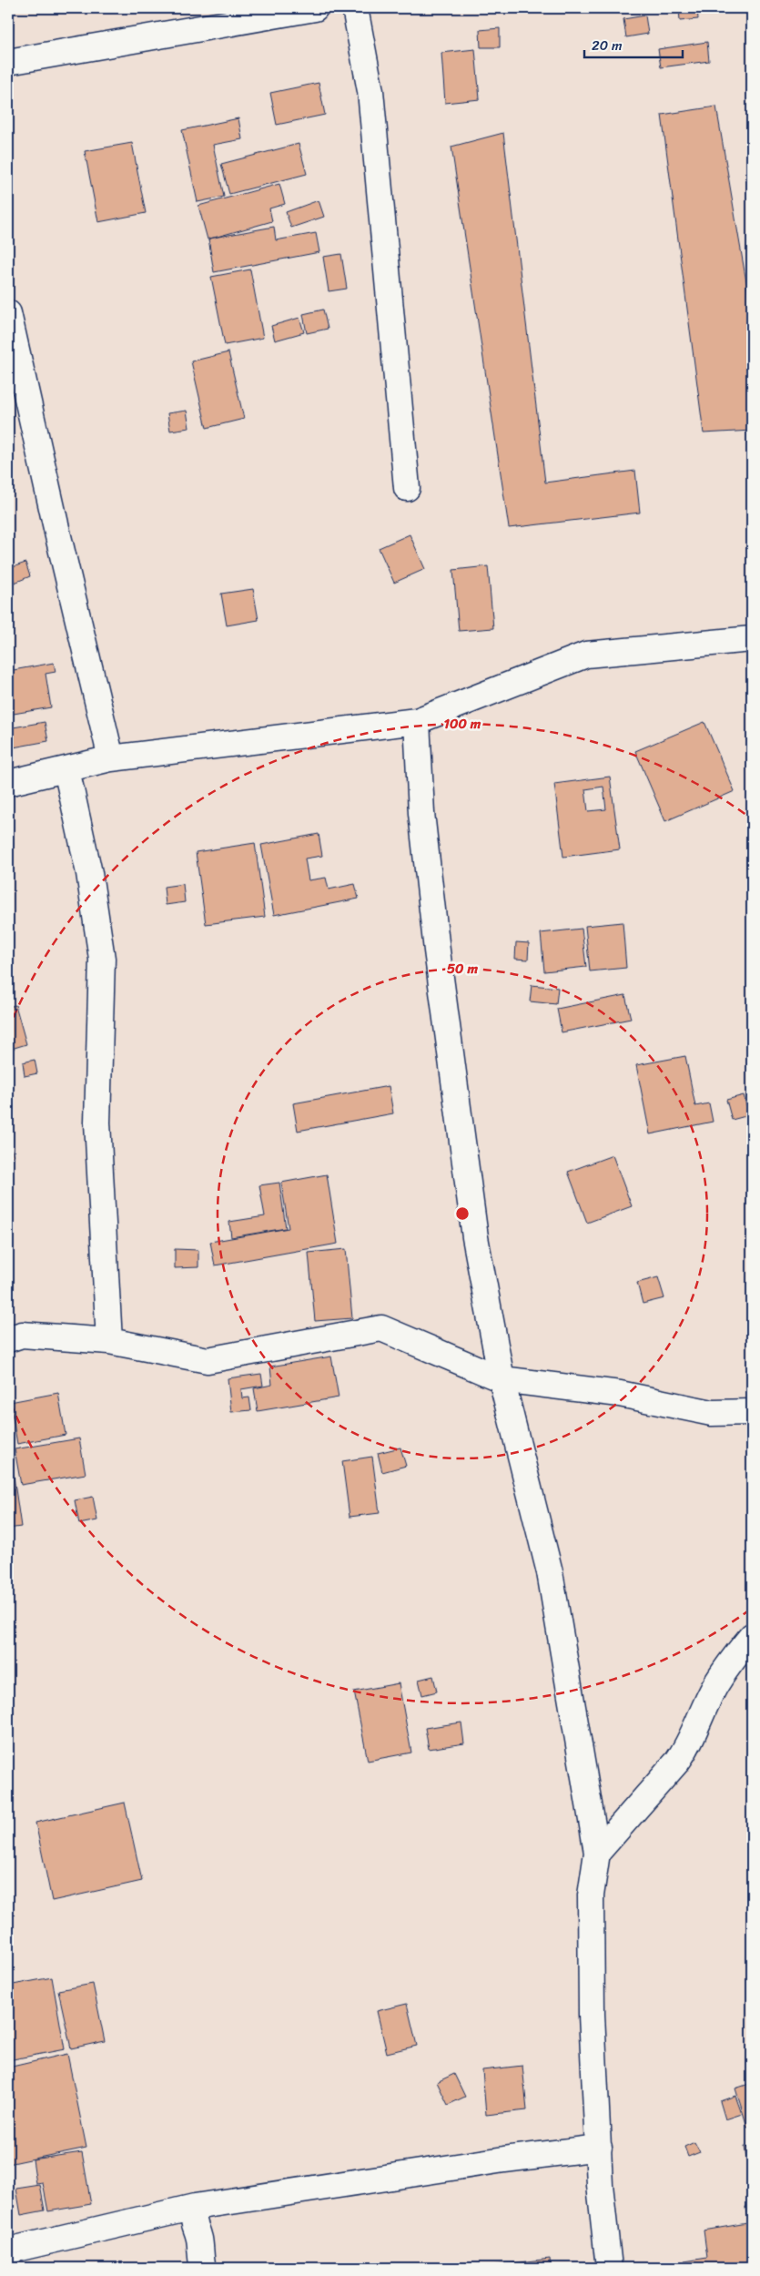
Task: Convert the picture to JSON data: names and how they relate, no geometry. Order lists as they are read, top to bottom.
{
  "scale_bar": "20 m",
  "rings": ["100 m", "50 m"]
}
